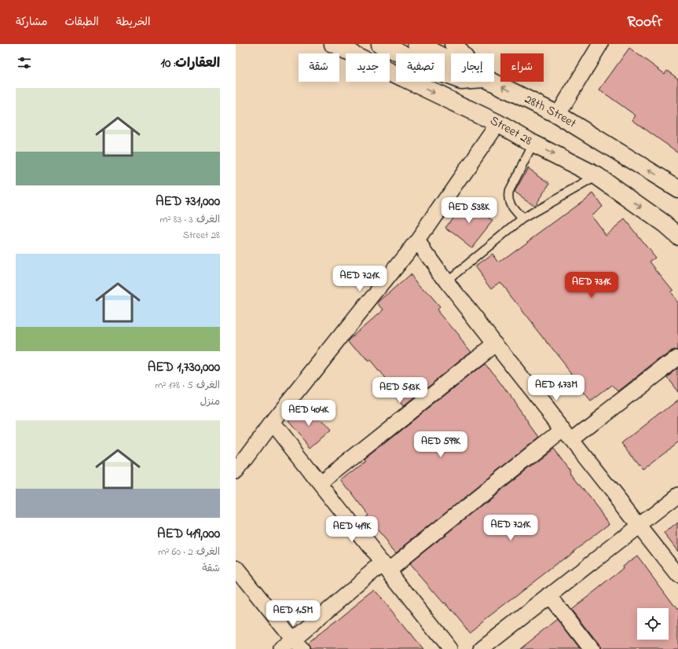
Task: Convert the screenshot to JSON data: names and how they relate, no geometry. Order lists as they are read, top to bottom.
{
  "streets": {
    "main road": ["28th Street", "Street 28"]
  },
  "one_way": ["28th Street", "Street 28"],
  "page": {
    "header": "Roofr",
    "nav": ["الخريطة", "الطبقات", "مشاركة"],
    "heading": "العقارات: 10",
    "chip": [
      "شراء",
      "إيجار",
      "تصفية",
      "جديد",
      "شقة"
    ],
    "list": [
      {
        "name": "AED 731,000",
        "note": "الغرف: 3 · 83 m² · Street 28"
      },
      {
        "name": "AED 1,730,000",
        "note": "الغرف: 5 · 178 m² · منزل"
      },
      {
        "name": "AED 419,000",
        "note": "الغرف: 2 · 60 m² · شقة"
      }
    ],
    "price": [
      "AED 538K",
      "AED 721K",
      "AED 731K",
      "AED 1.73M",
      "AED 513K",
      "AED 404K",
      "AED 599K",
      "AED 721K",
      "AED 419K",
      "AED 1.5M"
    ]
  }
}
